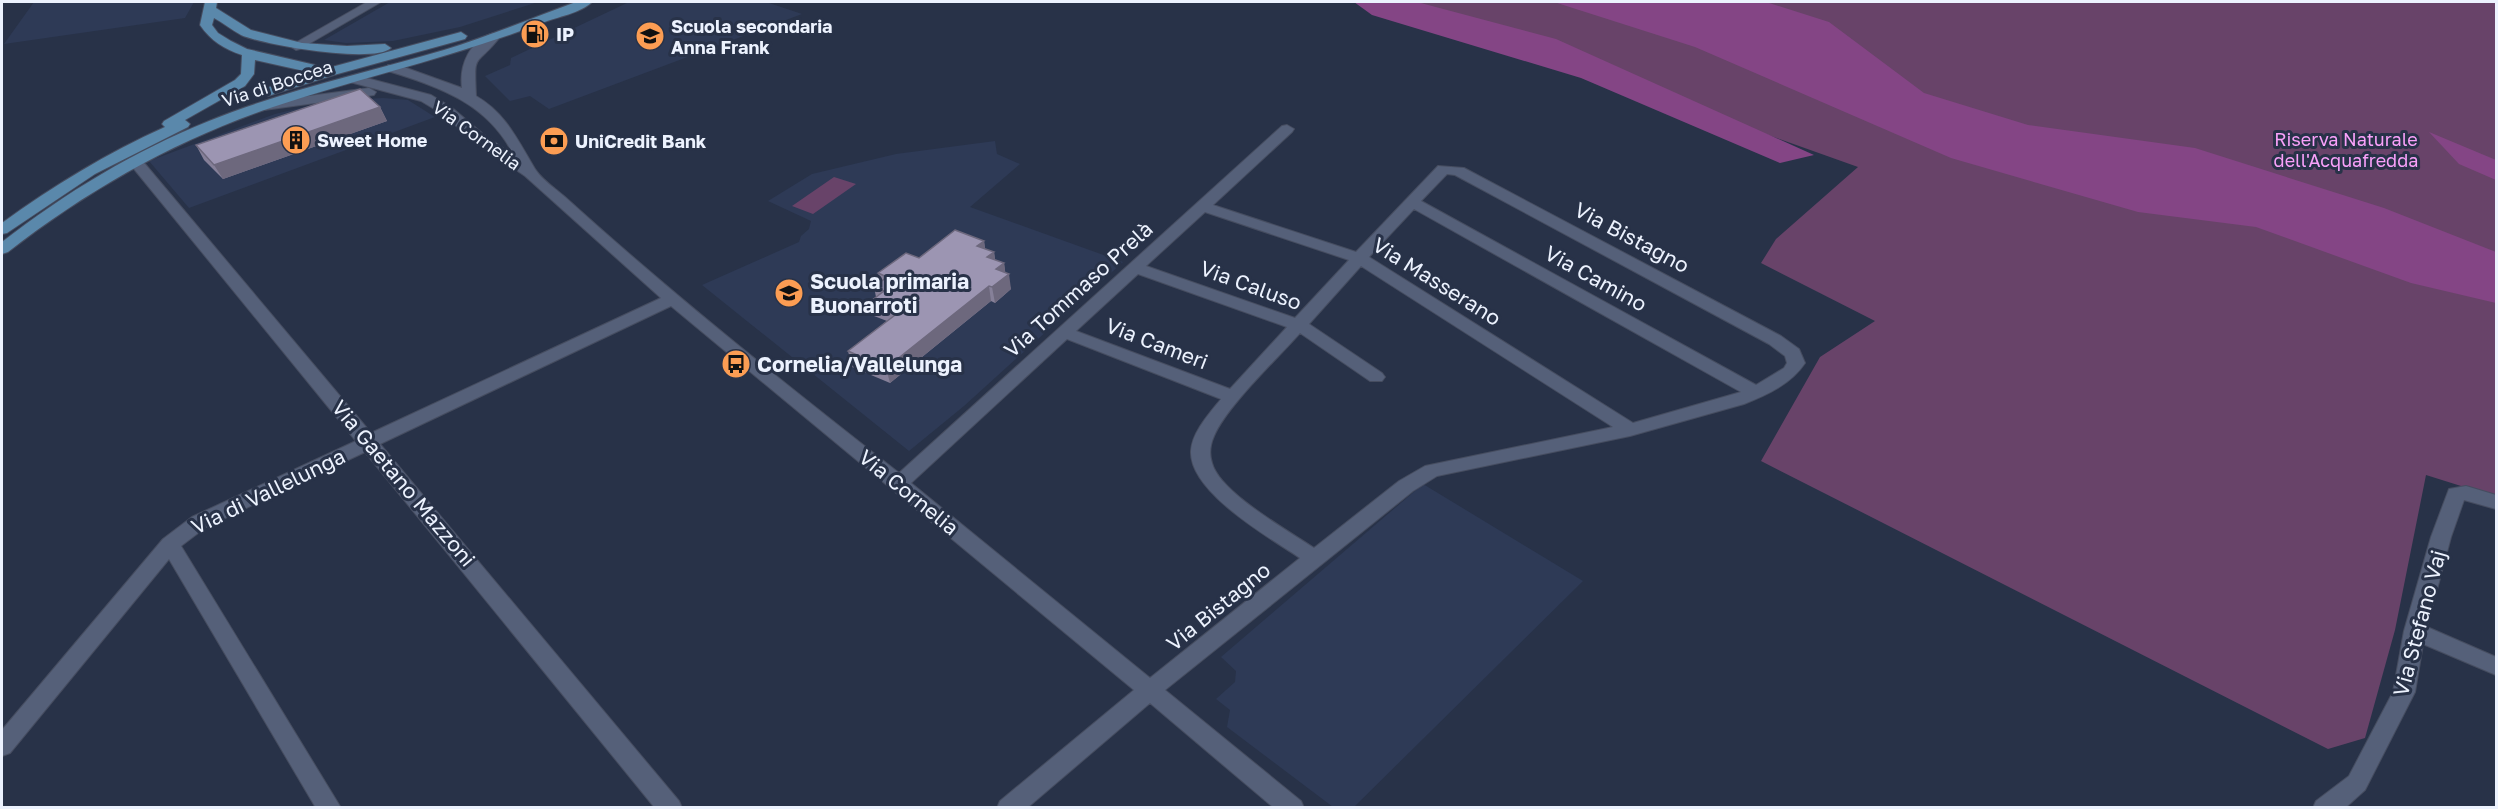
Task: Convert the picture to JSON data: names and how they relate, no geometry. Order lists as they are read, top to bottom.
{
  "streets": {
    "main road": ["Via di Boccea"],
    "street": [
      "Via Cornelia",
      "Via Bistagno",
      "Via Camino",
      "Via Masserano",
      "Via Caluso",
      "Via Tommaso Prelà",
      "Via Cameri",
      "Via Gaetano Mazzoni",
      "Via di Vallelunga",
      "Via Stefano Vaj"
    ]
  },
  "crossings": [
    ["Via di Boccea", "Via Cornelia"],
    ["Via di Boccea", "Via Gaetano Mazzoni"],
    ["Via Cornelia", "Via Bistagno"],
    ["Via Cornelia", "Via Tommaso Prelà"],
    ["Via Cornelia", "Via di Vallelunga"],
    ["Via Bistagno", "Via Camino"],
    ["Via Bistagno", "Via Masserano"],
    ["Via Bistagno", "Via Caluso"],
    ["Via Bistagno", "Via Cameri"],
    ["Via Masserano", "Via Tommaso Prelà"],
    ["Via Caluso", "Via Tommaso Prelà"],
    ["Via Tommaso Prelà", "Via Cameri"],
    ["Via Gaetano Mazzoni", "Via di Vallelunga"]
  ],
  "parks": ["Riserva Naturale dell'Acquafredda"],
  "places": {
    "fuel station": ["IP"],
    "school or university": ["Scuola secondaria Anna Frank", "Scuola primaria Buonarroti"],
    "building": ["Sweet Home"],
    "bank": ["UniCredit Bank"],
    "bus stop": ["Cornelia/Vallelunga"]
  }
}
